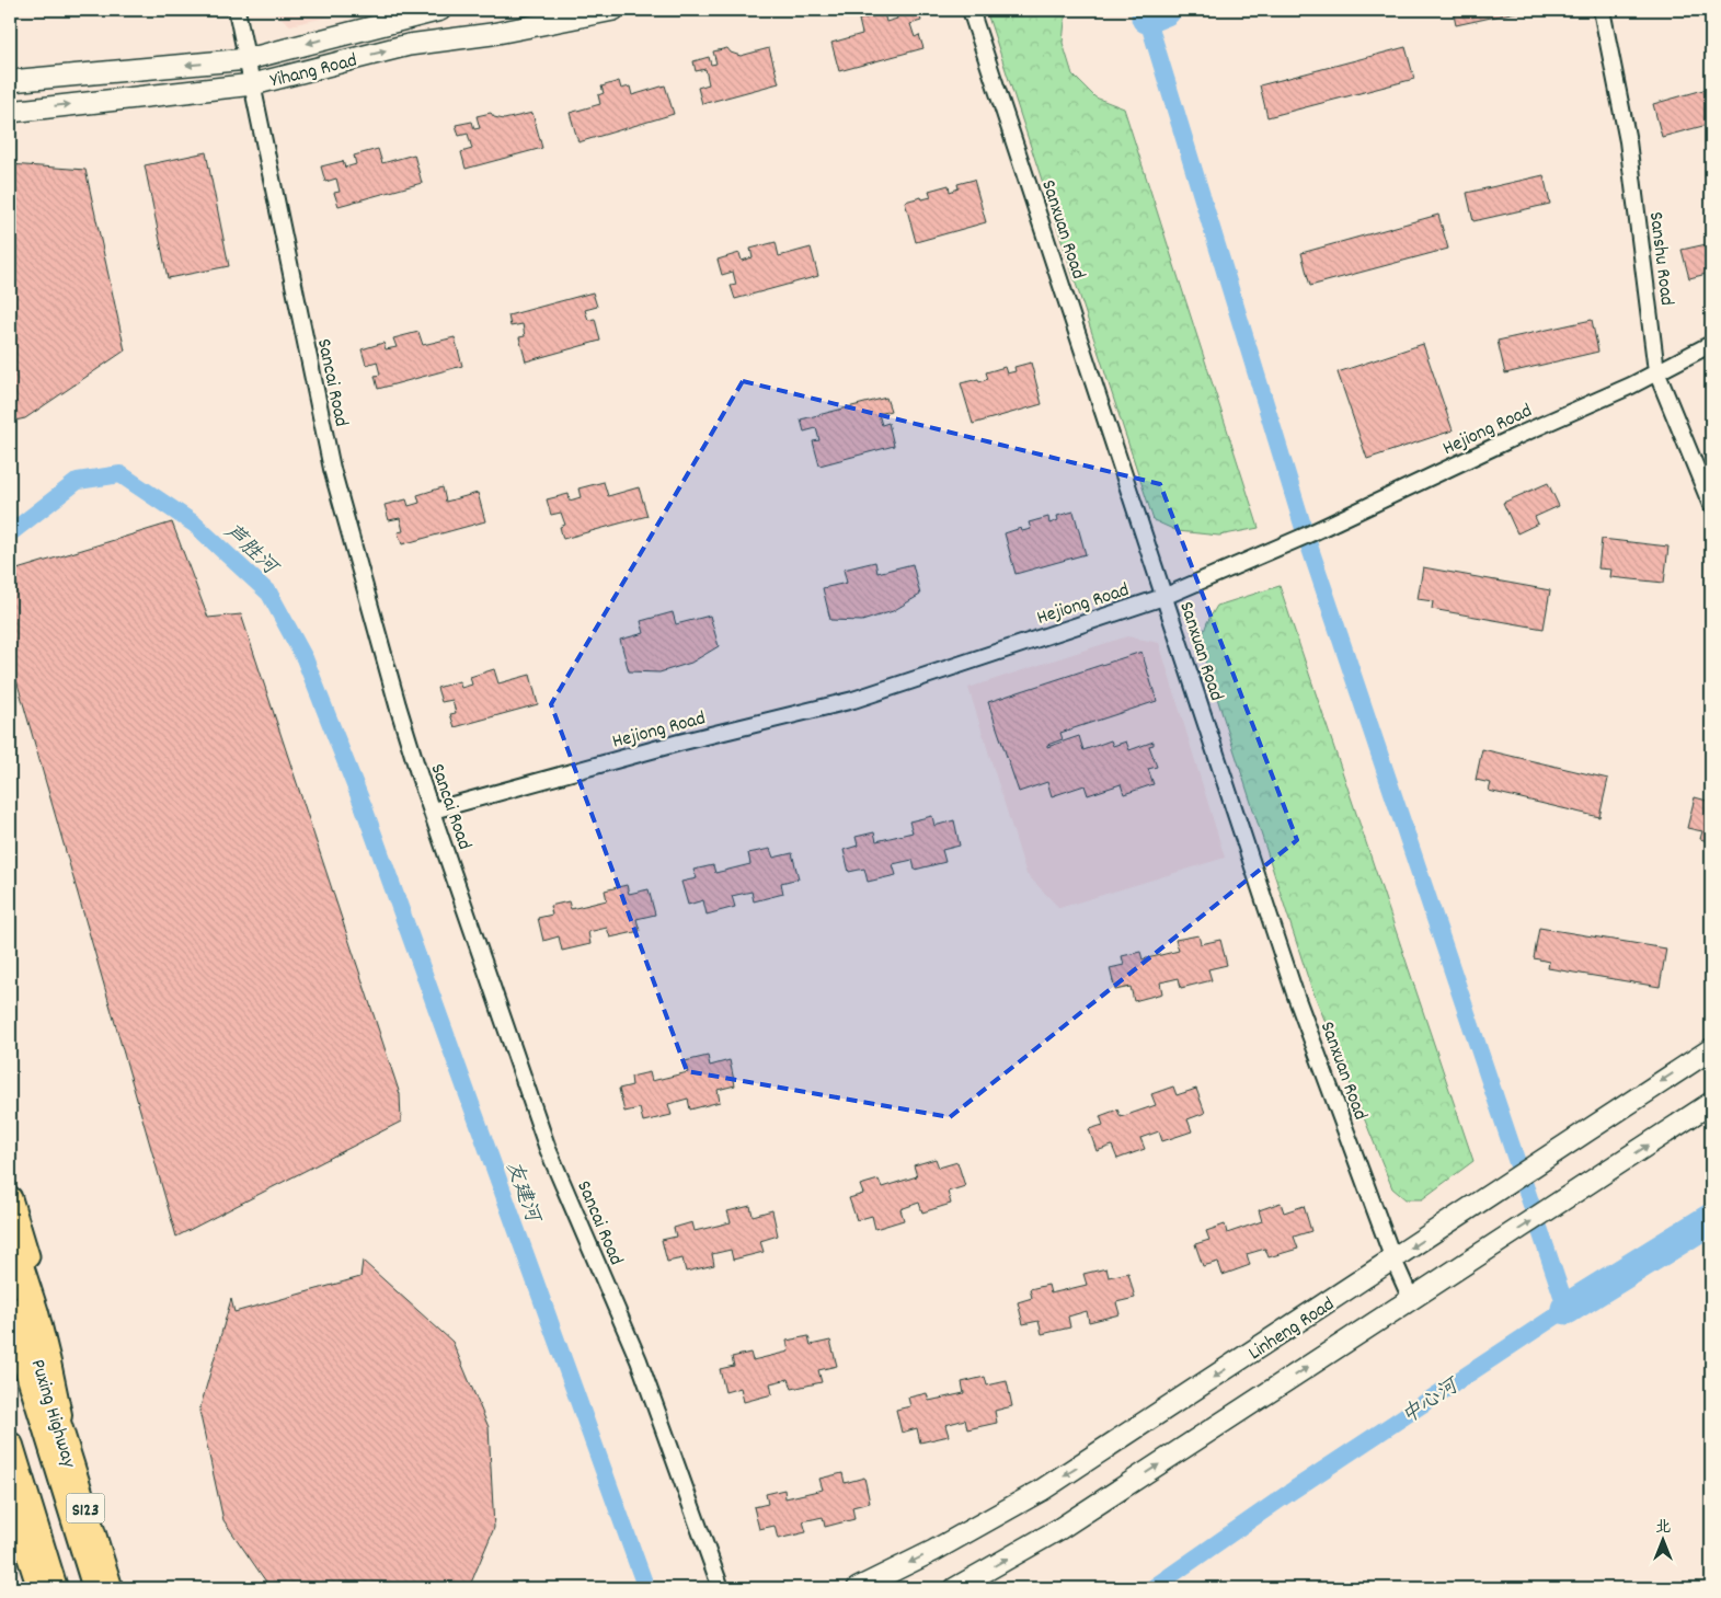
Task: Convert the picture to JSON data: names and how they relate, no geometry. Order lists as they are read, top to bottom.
{
  "streets": {
    "main road": [
      "Yihang Road",
      "Linheng Road",
      "Puxing Highway",
      "S123"
    ],
    "street": [
      "Sanxuan Road",
      "Sanshu Road",
      "Sancai Road",
      "Hejiong Road"
    ]
  },
  "crossings": [
    ["Yihang Road", "Sancai Road"],
    ["Sanxuan Road", "Hejiong Road"],
    ["Sanxuan Road", "Linheng Road"],
    ["Sanshu Road", "Hejiong Road"],
    ["Sancai Road", "Hejiong Road"]
  ],
  "water": ["芦胜河", "友建河", "中心河"],
  "north": "top"
}
